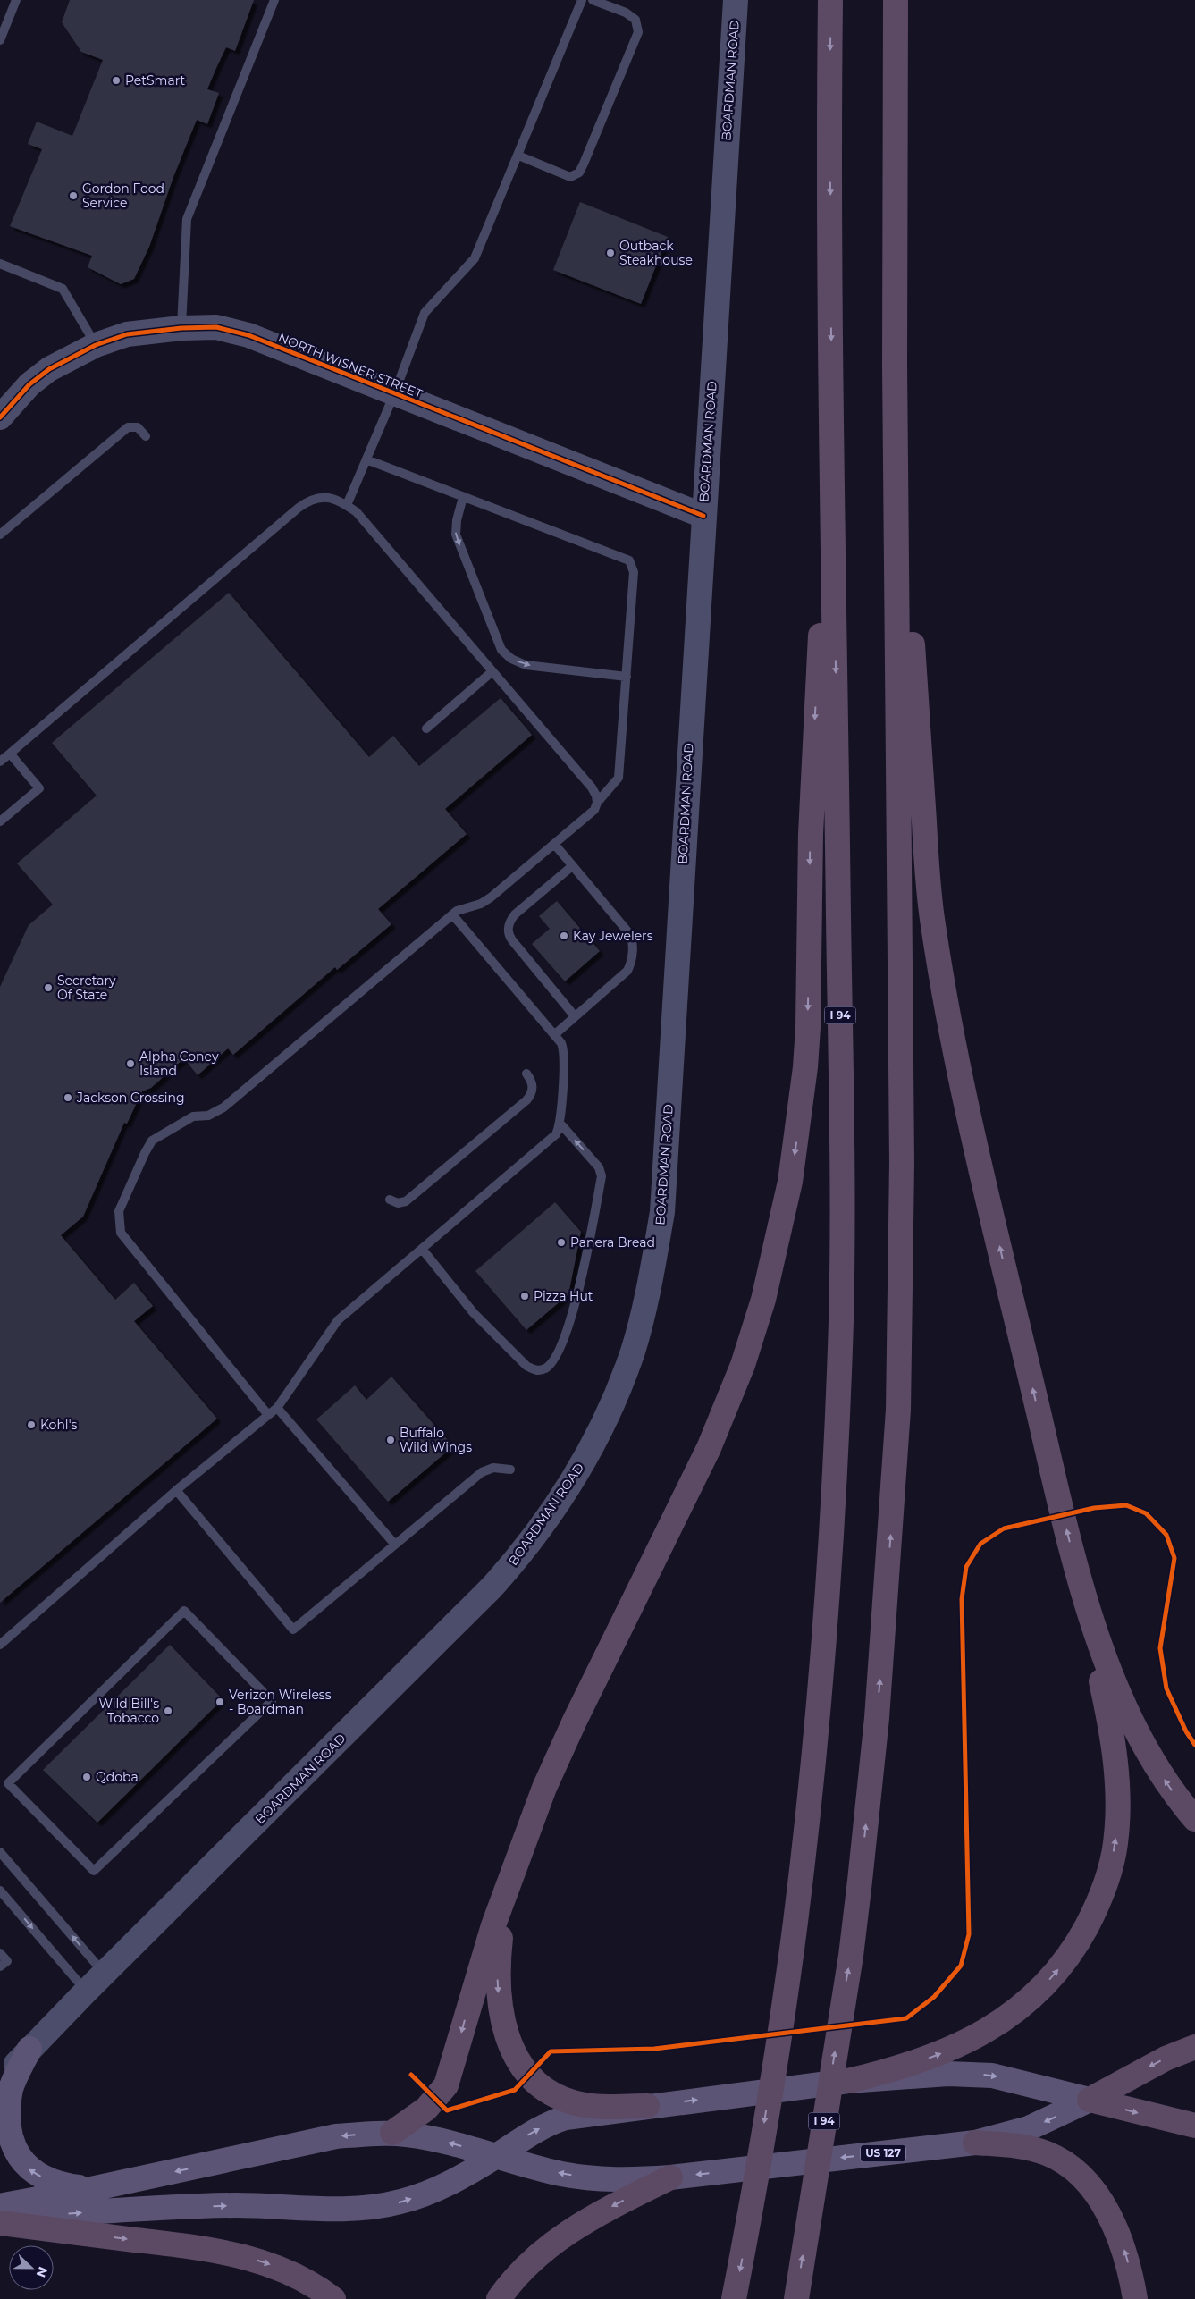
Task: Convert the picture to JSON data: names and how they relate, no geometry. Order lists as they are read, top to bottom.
{
  "streets": {
    "highway": ["I 94", "US 127"],
    "main road": ["BOARDMAN ROAD", "NORTH WISNER STREET"]
  },
  "crossings": [
    ["BOARDMAN ROAD", "NORTH WISNER STREET"]
  ],
  "places": [
    "PetSmart",
    "Gordon Food Service",
    "Outback Steakhouse",
    "Kay Jewelers",
    "Secretary Of State",
    "Alpha Coney Island",
    "Jackson Crossing",
    "Panera Bread",
    "Pizza Hut",
    "Kohl's",
    "Buffalo Wild Wings",
    "Verizon Wireless - Boardman",
    "Wild Bill's Tobacco",
    "Qdoba"
  ],
  "north": "right"
}
